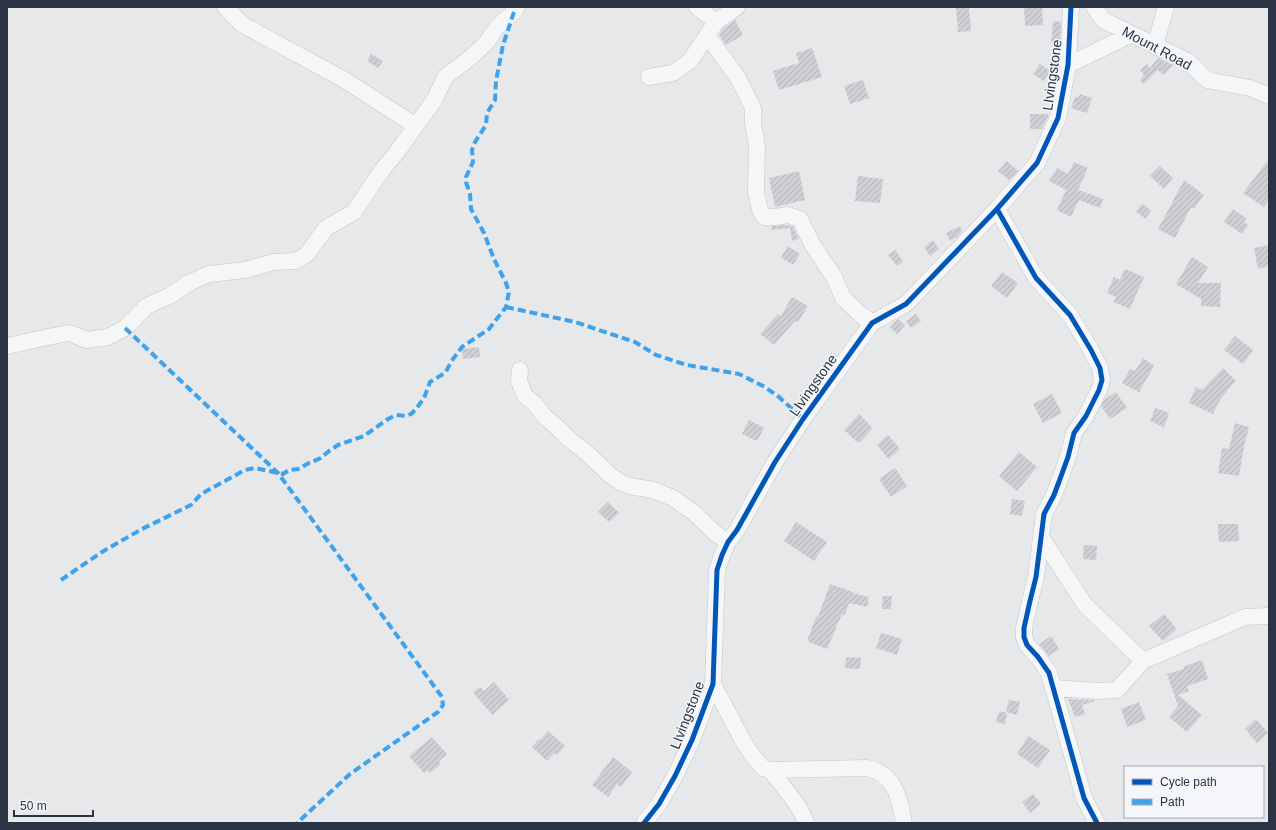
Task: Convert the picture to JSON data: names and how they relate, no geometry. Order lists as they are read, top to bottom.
{
  "streets": {
    "street": ["Mount Road", "LIvingstone"]
  },
  "legend": ["Cycle path", "Path"],
  "scale_bar": "50 m"
}
